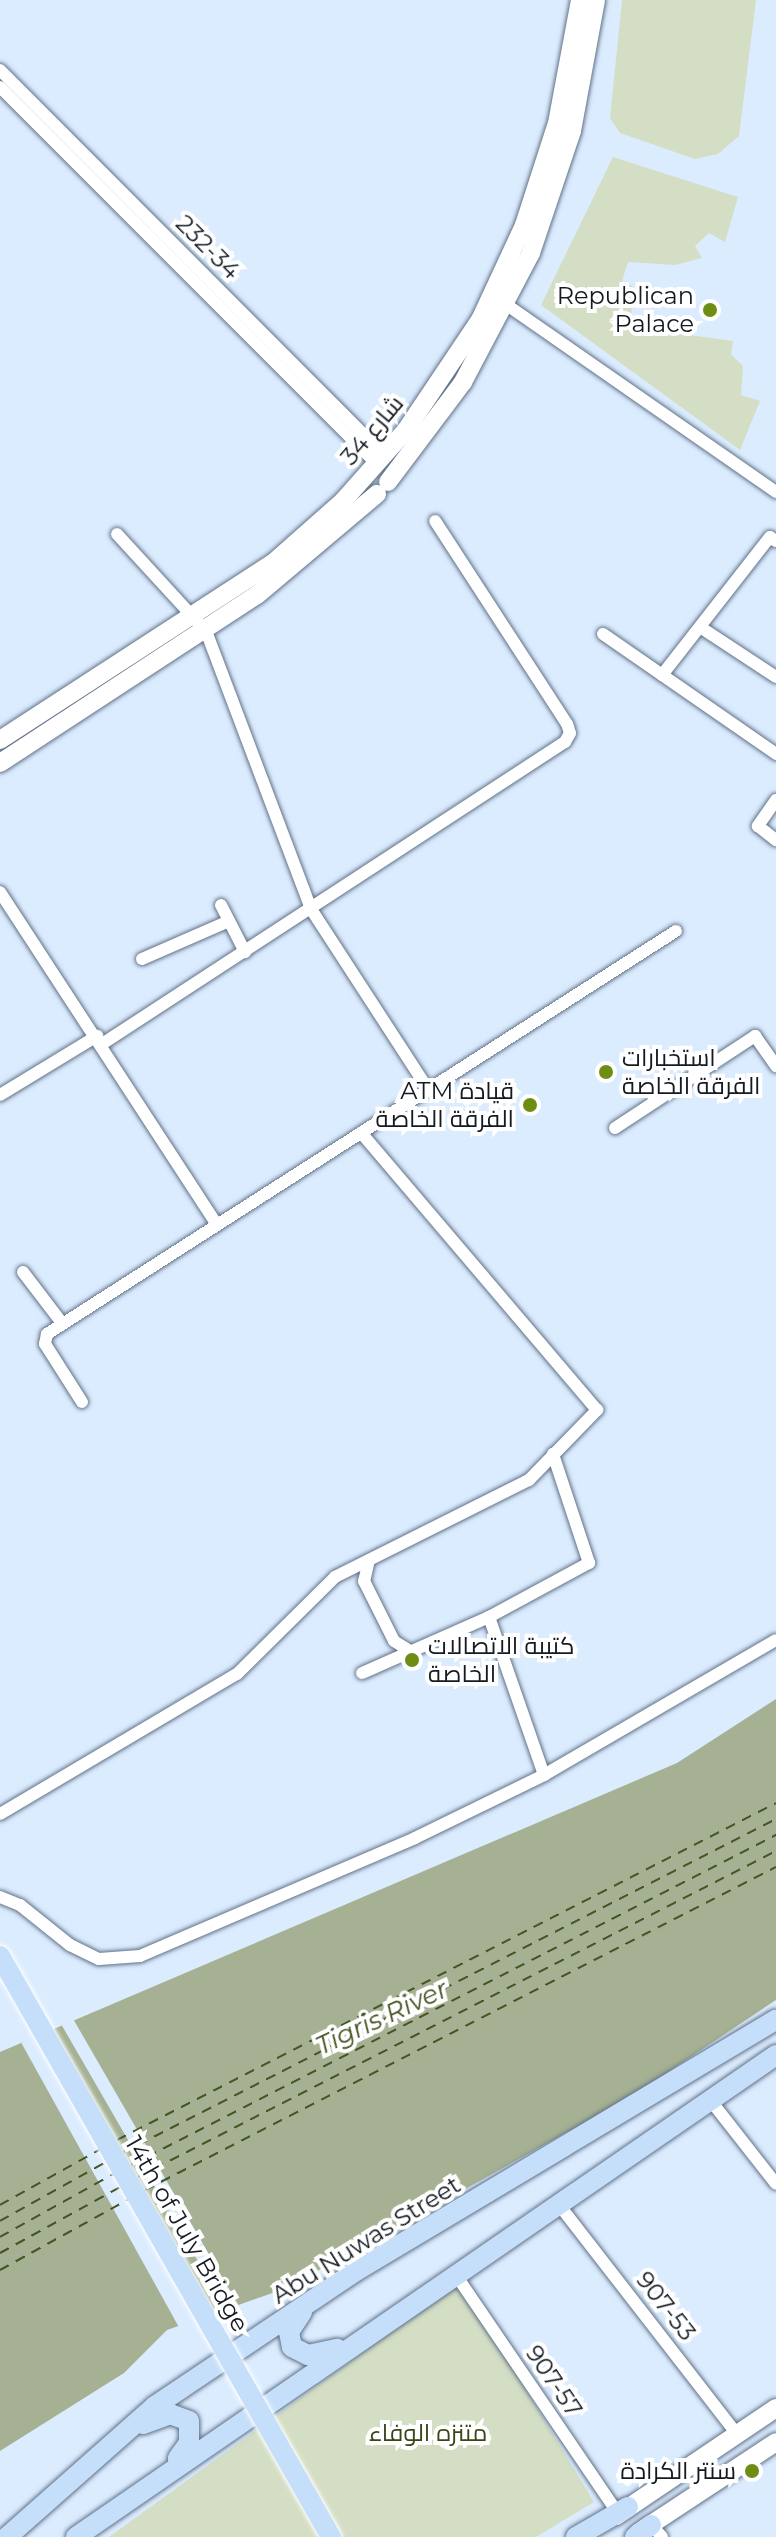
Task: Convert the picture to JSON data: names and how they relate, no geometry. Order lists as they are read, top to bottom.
{
  "streets": {
    "main road": ["شارع 34", "14th of July Bridge", "Abu Nuwas Street"],
    "street": ["232-34", "907-53", "907-57"]
  },
  "crossings": [
    ["232-34", "شارع 34"]
  ],
  "water": ["Tigris River"],
  "parks": ["متنزه الوفاء"],
  "places": [
    "Republican Palace",
    "استخبارات الفرقة الخاصة",
    "ATM قيادة الفرقة الخاصة",
    "كتيبة الاتصالات الخاصة",
    "سنتر الكرادة"
  ]
}
